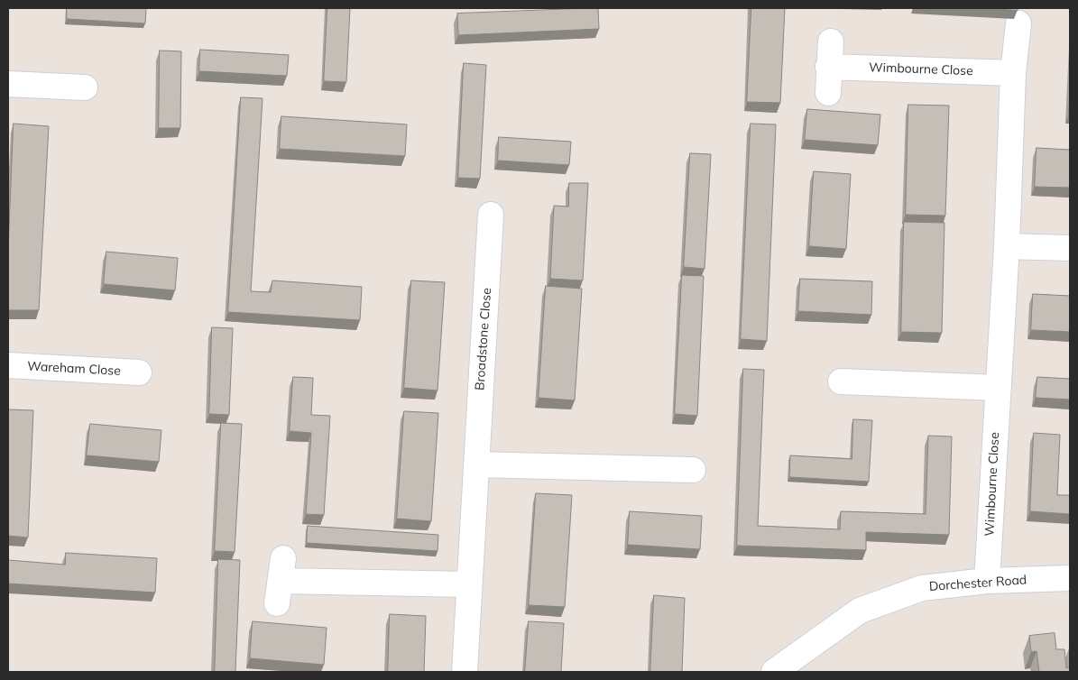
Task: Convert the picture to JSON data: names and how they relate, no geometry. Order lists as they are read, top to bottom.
{
  "streets": {
    "street": [
      "Wimbourne Close",
      "Broadstone Close",
      "Wareham Close",
      "Dorchester Road"
    ]
  },
  "crossings": [
    ["Wimbourne Close", "Dorchester Road"]
  ]
}
